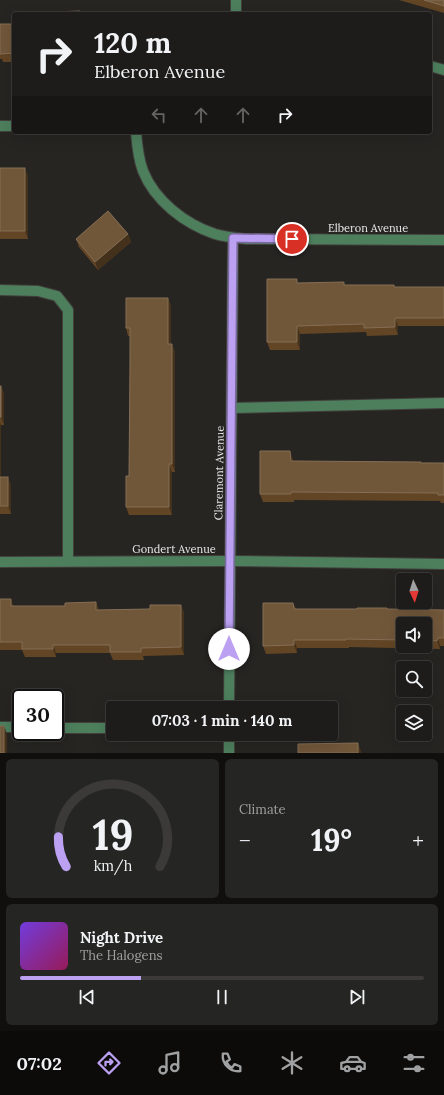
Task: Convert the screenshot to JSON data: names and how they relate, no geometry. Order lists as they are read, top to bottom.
{
  "streets": {
    "street": ["Elberon Avenue", "Claremont Avenue", "Gondert Avenue"]
  },
  "crossings": [
    ["Elberon Avenue", "Claremont Avenue"],
    ["Claremont Avenue", "Gondert Avenue"]
  ],
  "north": "bottom",
  "page": {
    "turn": ["120 m", "Elberon Avenue"],
    "limit": "30",
    "trip": "07:03 · 1 min · 140 m",
    "tile": "Climate",
    "heat": ["−", "19°", "+"],
    "song": ["Night Drive", "The Halogens"],
    "tabs": "07:02",
    "gauge": ["19", "km/h"]
  }
}
